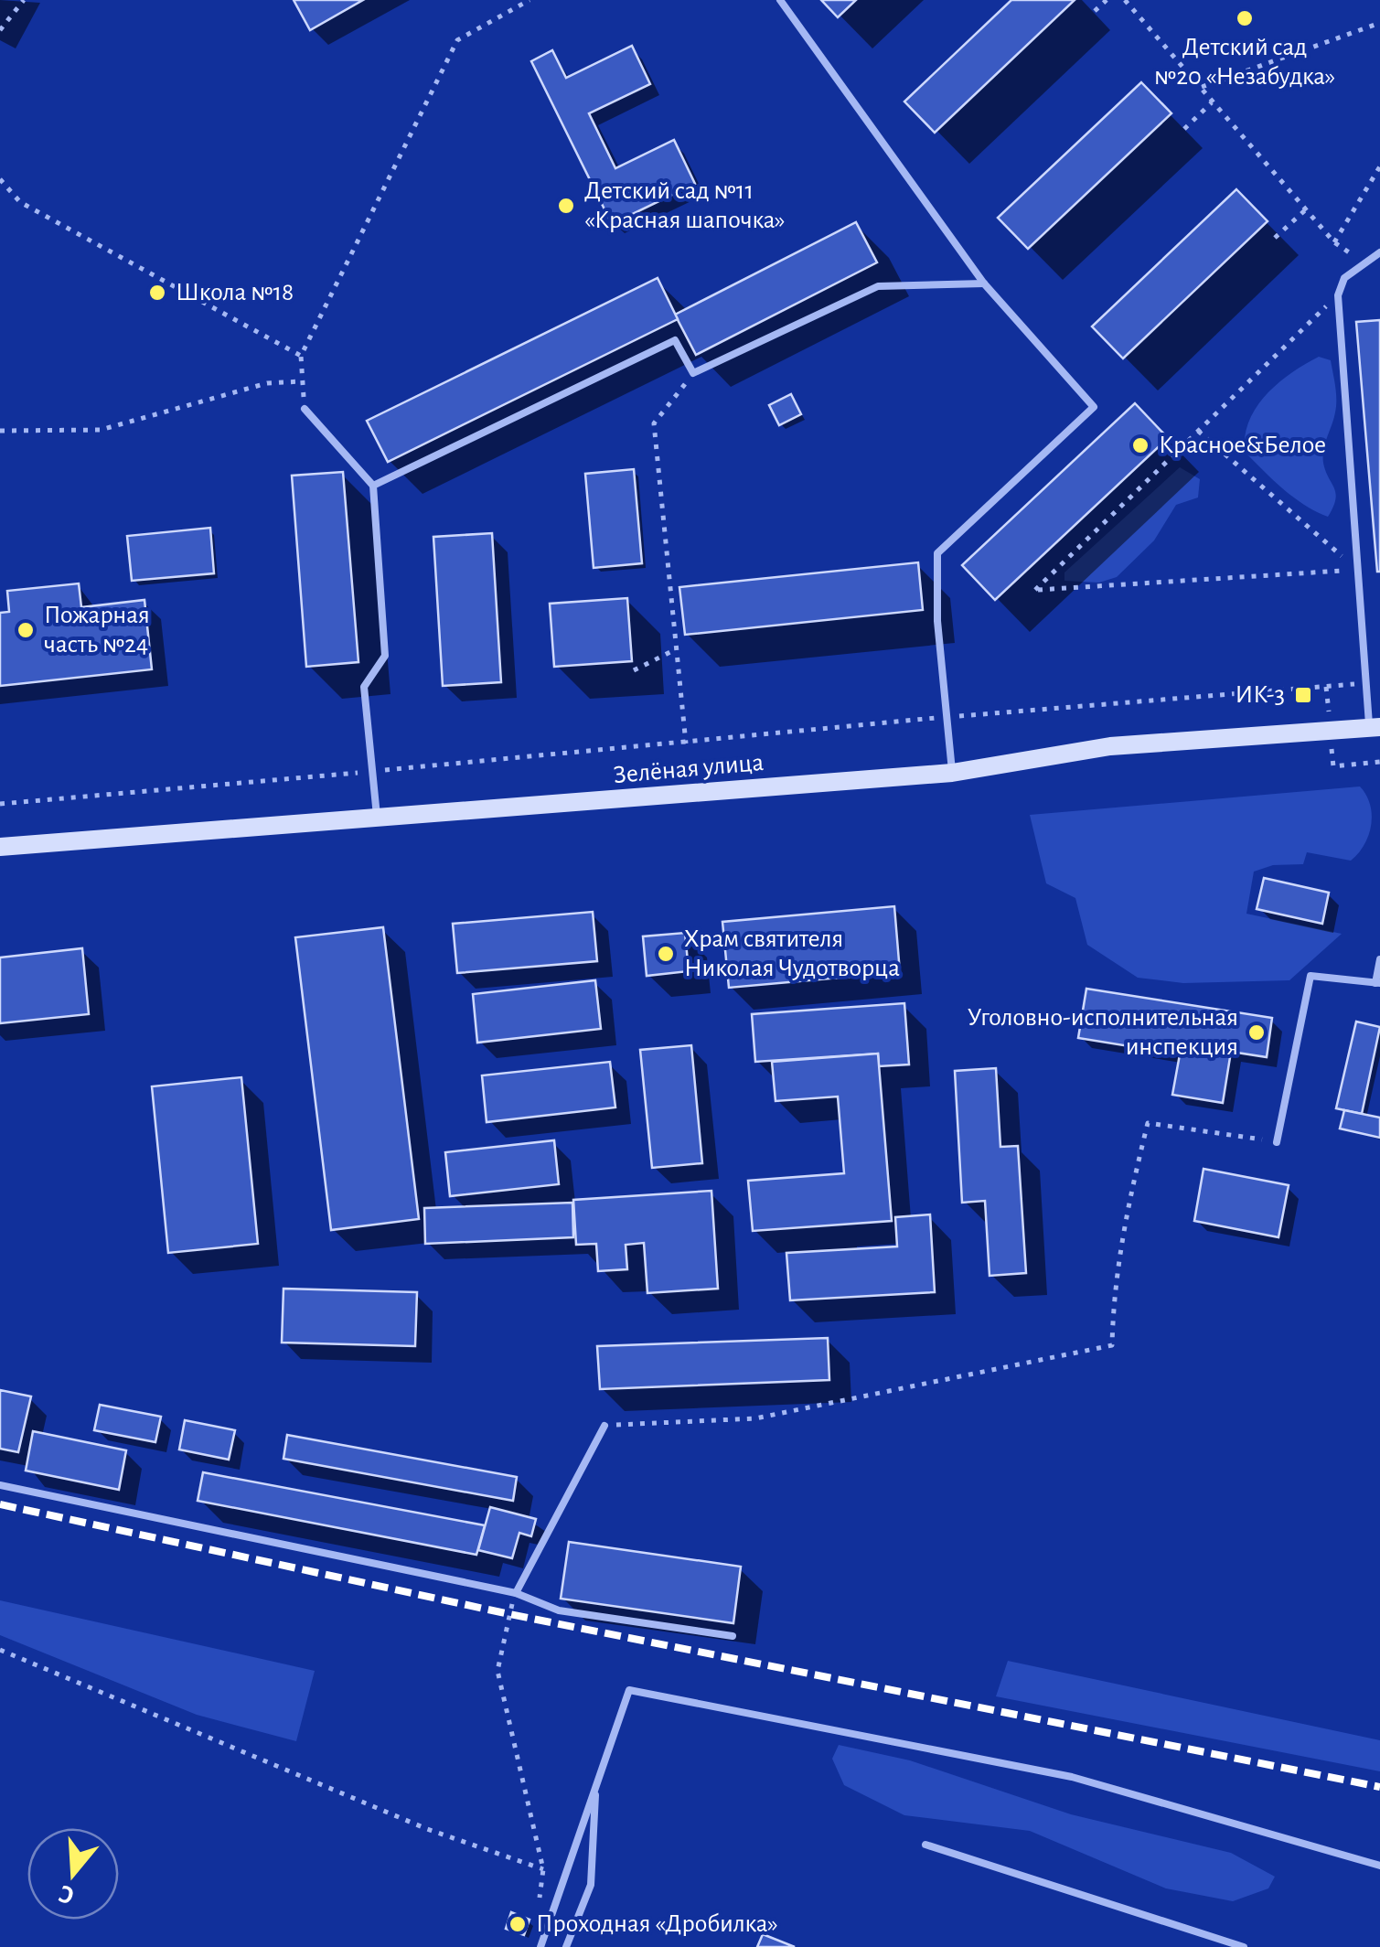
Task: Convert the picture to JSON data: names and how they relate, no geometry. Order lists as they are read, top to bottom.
{
  "streets": {
    "main road": ["Зелёная улица"]
  },
  "places": {
    "other": [
      "Детский сад №20 «Незабудка»",
      "Детский сад №11 «Красная шапочка»",
      "Школа №18",
      "Красное&Белое",
      "Пожарная часть №24",
      "Храм святителя Николая Чудотворца",
      "Уголовно-исполнительная инспекция",
      "Проходная «Дробилка»"
    ],
    "transit": ["ИК-3"]
  },
  "north": "bottom"
}
